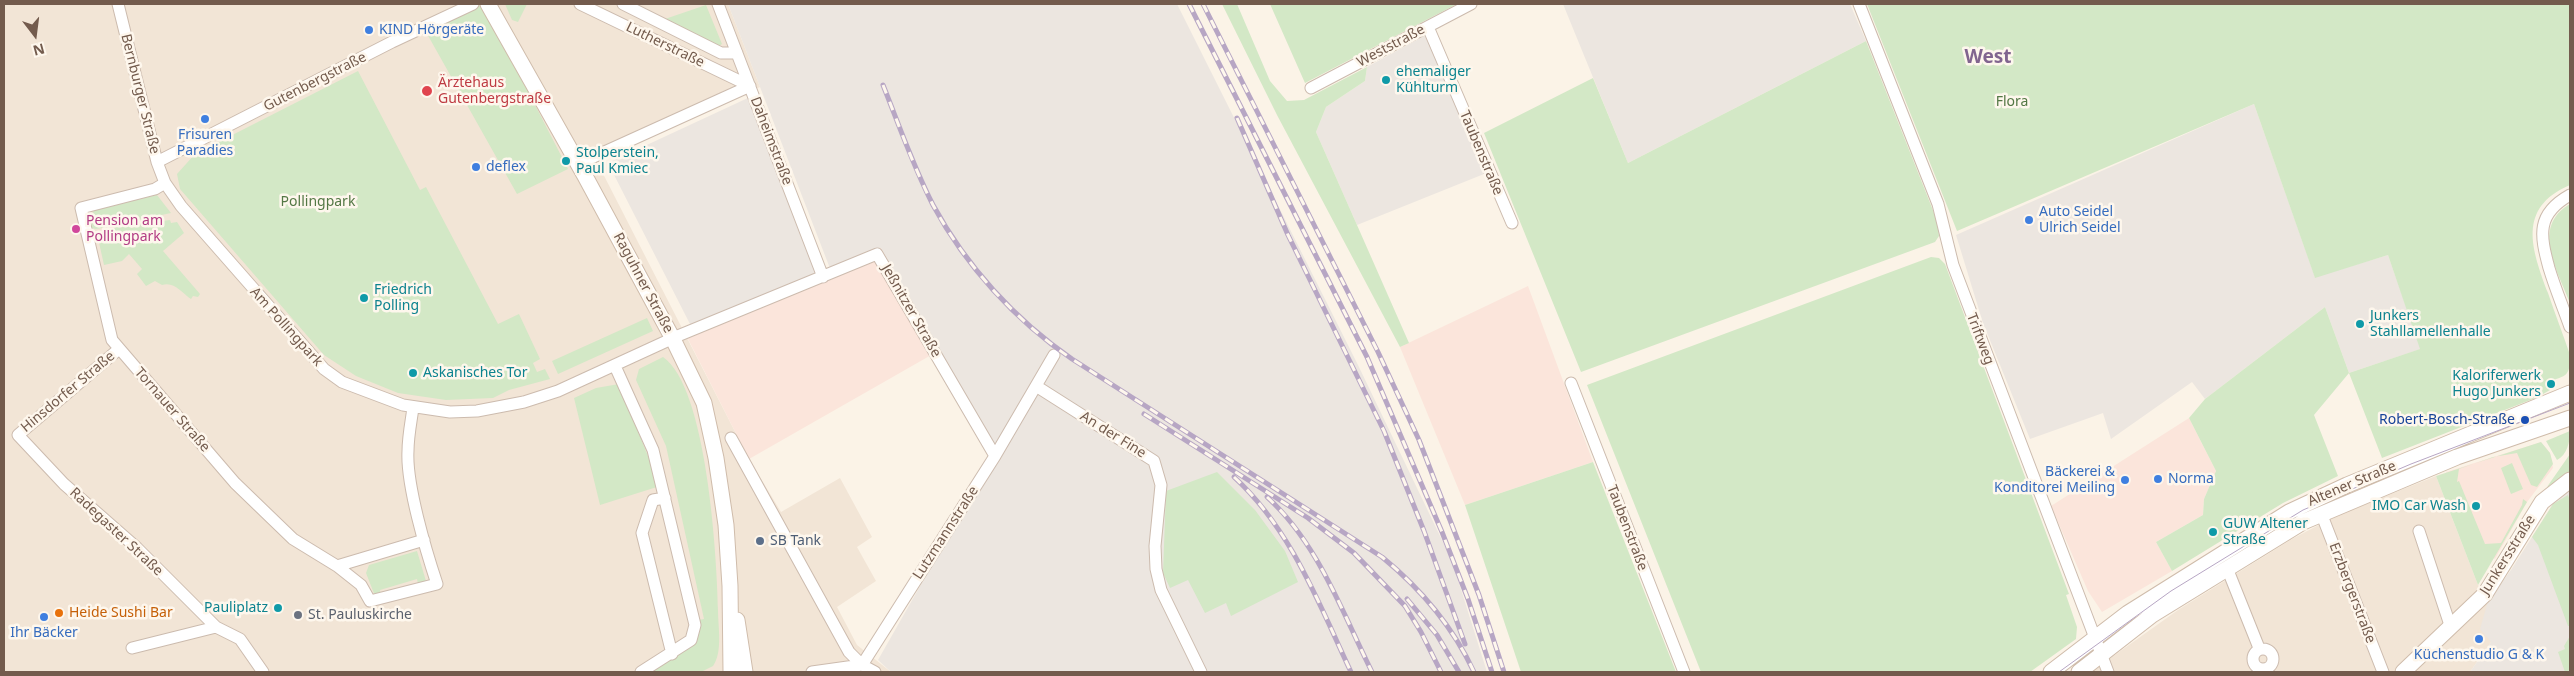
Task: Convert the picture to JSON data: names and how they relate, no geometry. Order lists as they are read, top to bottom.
{
  "streets": {
    "main road": ["Raguhner Straße", "Altener Straße", "Junkersstraße"],
    "street": [
      "Lutherstraße",
      "Weststraße",
      "Gutenbergstraße",
      "Bernburger Straße",
      "Daheimstraße",
      "Taubenstraße",
      "Jeßnitzer Straße",
      "Am Pollingpark",
      "Triftweg",
      "Hinsdorfer Straße",
      "Tornauer Straße",
      "An der Fine",
      "Radegaster Straße",
      "Lutzmannstraße",
      "Erzbergerstraße"
    ]
  },
  "crossings": [
    ["Lutherstraße", "Daheimstraße"],
    ["Weststraße", "Taubenstraße"],
    ["Gutenbergstraße", "Bernburger Straße"],
    ["Bernburger Straße", "Am Pollingpark"],
    ["Bernburger Straße", "Tornauer Straße"],
    ["Daheimstraße", "Jeßnitzer Straße"],
    ["Raguhner Straße", "Jeßnitzer Straße"],
    ["Raguhner Straße", "Am Pollingpark"],
    ["Jeßnitzer Straße", "Am Pollingpark"],
    ["Jeßnitzer Straße", "Lutzmannstraße"],
    ["Am Pollingpark", "Tornauer Straße"],
    ["Triftweg", "Altener Straße"],
    ["Hinsdorfer Straße", "Tornauer Straße"],
    ["Hinsdorfer Straße", "Radegaster Straße"],
    ["An der Fine", "Lutzmannstraße"],
    ["Altener Straße", "Erzbergerstraße"]
  ],
  "districts": ["West"],
  "parks": ["Flora", "Pollingpark"],
  "places": [
    "KIND Hörgeräte",
    "ehemaliger Kühlturm",
    "Ärztehaus Gutenbergstraße",
    "Frisuren Paradies",
    "Stolperstein, Paul Kmiec",
    "deflex",
    "Auto Seidel Ulrich Seidel",
    "Pension am Pollingpark",
    "Friedrich Polling",
    "Junkers Stahllamellenhalle",
    "Askanisches Tor",
    "Kaloriferwerk Hugo Junkers",
    "Robert-Bosch-Straße",
    "Norma",
    "Bäckerei & Konditorei Meiling",
    "IMO Car Wash",
    "GUW Altener Straße",
    "SB Tank",
    "Pauliplatz",
    "Heide Sushi Bar",
    "St. Pauluskirche",
    "Ihr Bäcker",
    "Küchenstudio G & K"
  ],
  "north": "bottom"
}
